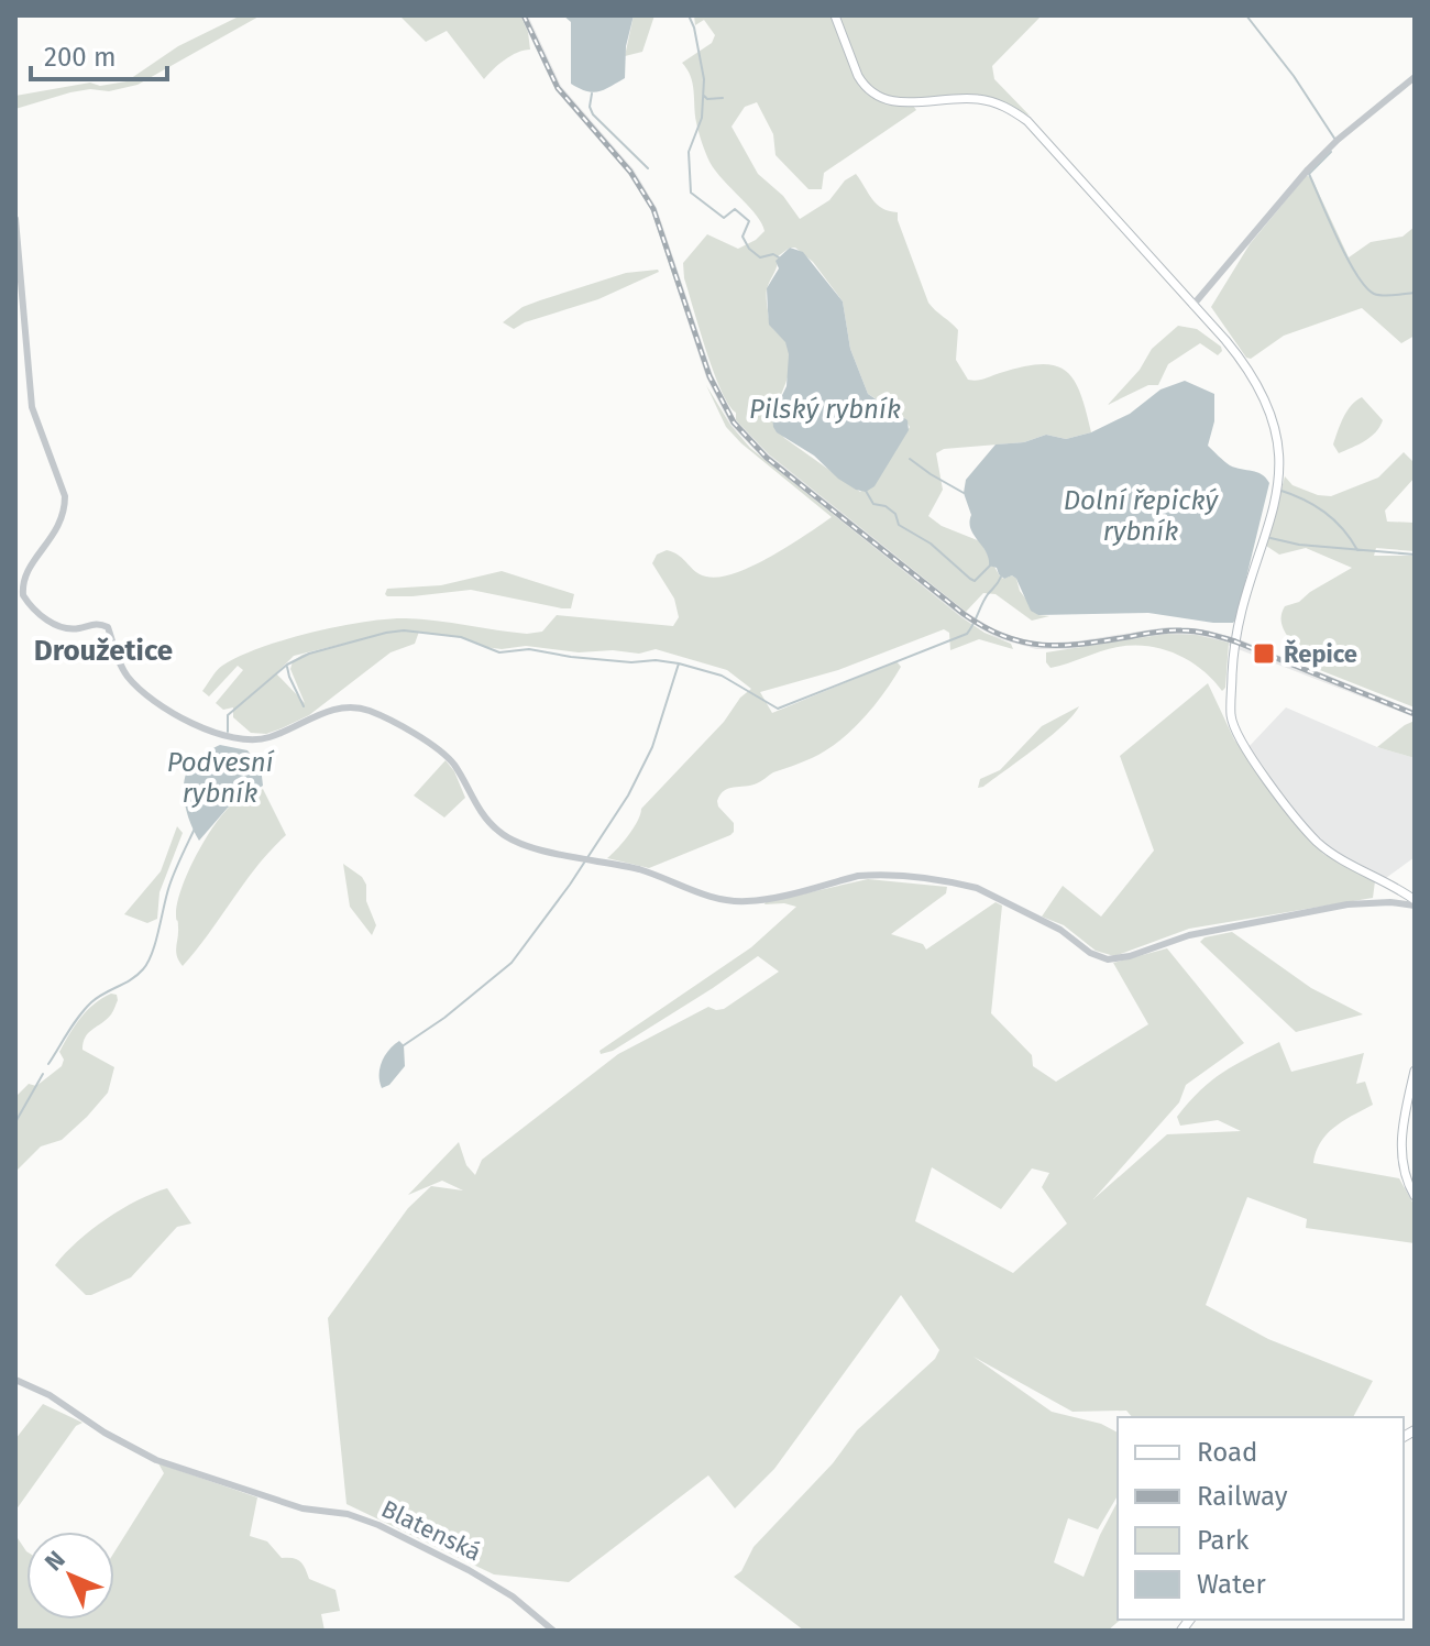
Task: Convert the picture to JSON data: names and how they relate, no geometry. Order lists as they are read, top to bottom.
{
  "streets": {
    "street": ["Blatenská"]
  },
  "districts": ["Droužetice"],
  "water": ["Pilský rybník", "Dolní řepický rybník", "Podvesní rybník"],
  "places": {
    "transit": ["Řepice"]
  },
  "legend": [
    "Road",
    "Railway",
    "Park",
    "Water"
  ],
  "scale_bar": "200 m",
  "north": "top left"
}
